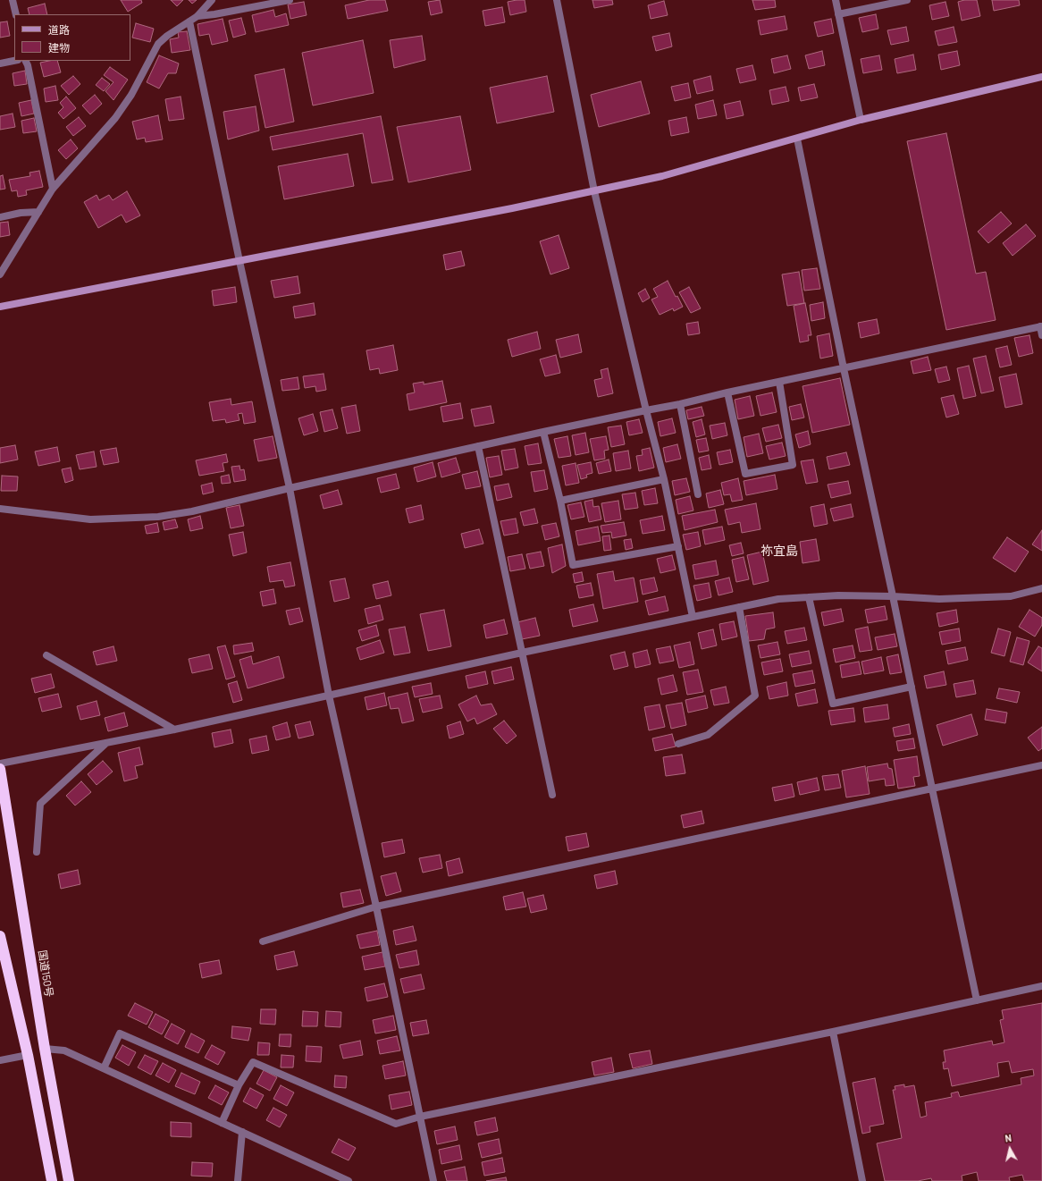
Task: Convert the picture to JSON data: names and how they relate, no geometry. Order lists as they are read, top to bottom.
{
  "streets": {
    "highway": ["国道150号"]
  },
  "districts": ["祢宜島"],
  "legend": ["道路", "建物"],
  "north": "top"
}
